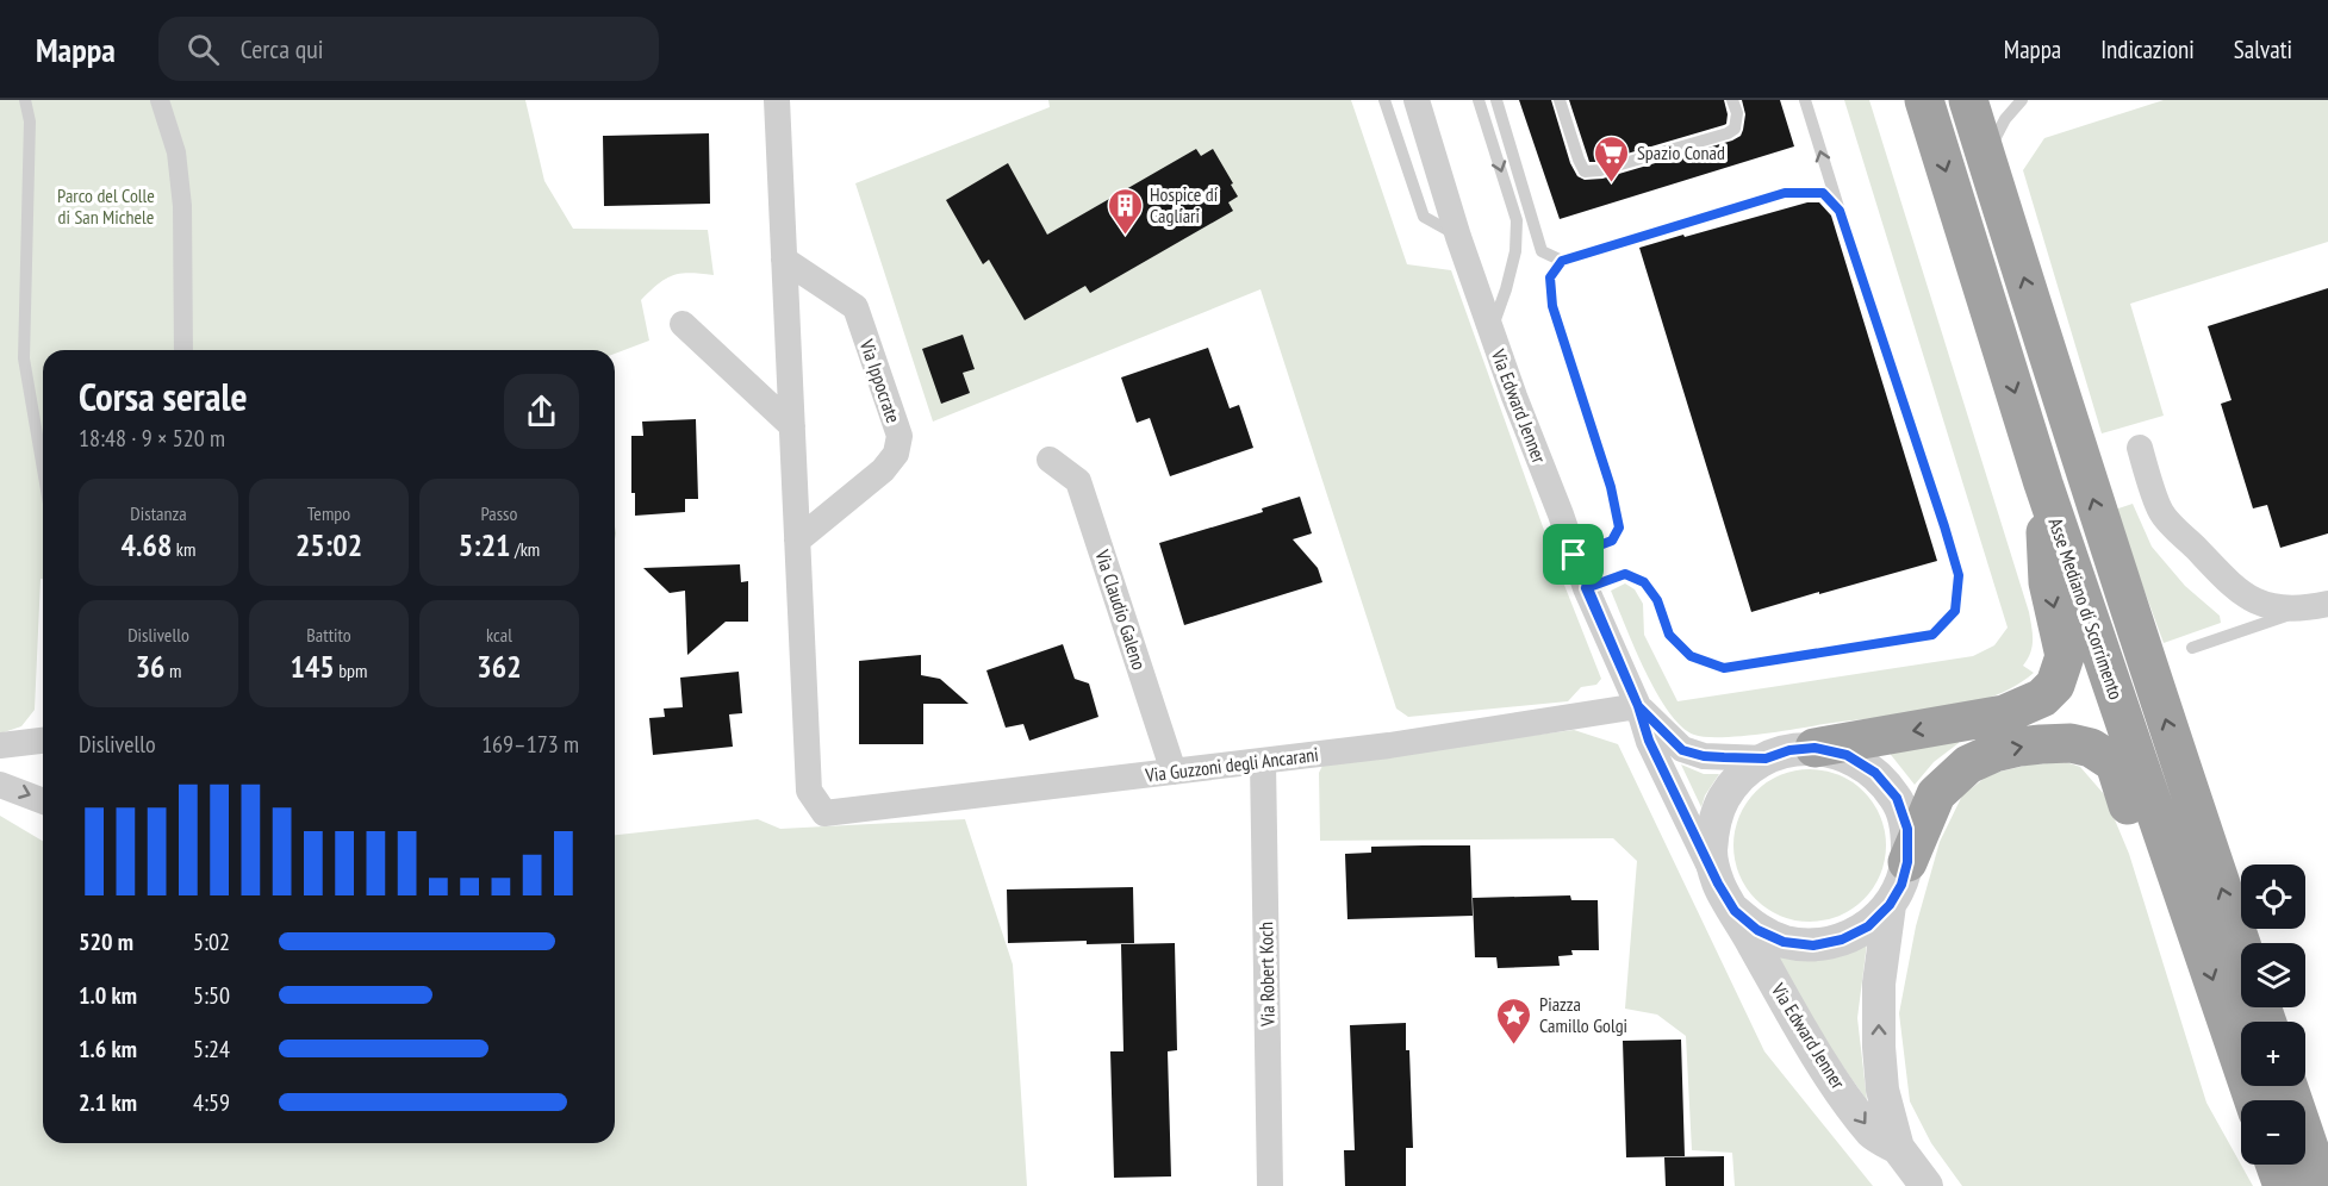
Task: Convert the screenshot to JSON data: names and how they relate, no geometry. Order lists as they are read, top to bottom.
{
  "streets": {
    "highway": ["Asse Mediano di Scorrimento"],
    "street": [
      "Via Ippocrate",
      "Via Edward Jenner",
      "Via Claudio Galeno",
      "Via Guzzoni degli Ancarani",
      "Via Robert Koch"
    ]
  },
  "crossings": [
    ["Via Ippocrate", "Via Guzzoni degli Ancarani"],
    ["Via Edward Jenner", "Via Guzzoni degli Ancarani"],
    ["Via Claudio Galeno", "Via Guzzoni degli Ancarani"],
    ["Via Guzzoni degli Ancarani", "Via Robert Koch"]
  ],
  "parks": ["Parco del Colle di San Michele"],
  "places": {
    "supermarket": ["Spazio Conad"],
    "building": ["Hospice di Cagliari"],
    "place": ["Piazza Camillo Golgi"]
  },
  "page": {
    "header": "Mappa",
    "search": "Cerca qui",
    "nav": ["Mappa", "Indicazioni", "Salvati"],
    "heading": ["Corsa serale", "18:48 · 9 × 520 m"],
    "stats": [
      ["Distanza", "4.68 km"],
      ["Tempo", "25:02"],
      ["Passo", "5:21 /km"],
      ["Dislivello", "36 m"],
      ["Battito", "145 bpm"],
      ["kcal", "362"]
    ],
    "chart": ["Dislivello", "169–173 m"],
    "map_buttons": ["+", "−"],
    "list": [
      {
        "name": "520 m",
        "note": "5:02"
      },
      {
        "name": "1.0 km",
        "note": "5:50"
      },
      {
        "name": "1.6 km",
        "note": "5:24"
      },
      {
        "name": "2.1 km",
        "note": "4:59"
      }
    ]
  }
}
